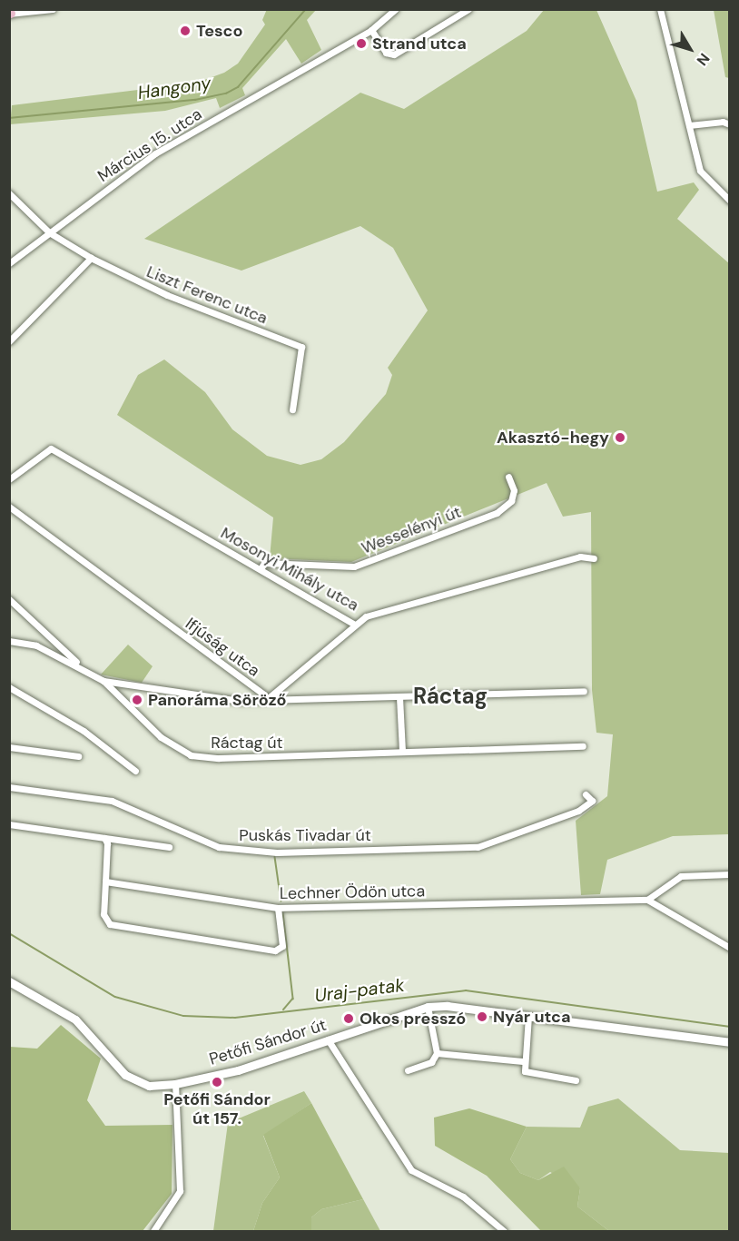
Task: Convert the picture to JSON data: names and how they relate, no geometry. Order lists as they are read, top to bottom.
{
  "streets": {
    "street": [
      "Március 15. utca",
      "Liszt Ferenc utca",
      "Wesselényi út",
      "Mosonyi Mihály utca",
      "Ifjúság utca",
      "Ráctag út",
      "Puskás Tivadar út",
      "Lechner Ödön utca",
      "Petőfi Sándor út"
    ]
  },
  "crossings": [
    ["Március 15. utca", "Liszt Ferenc utca"],
    ["Wesselényi út", "Mosonyi Mihály utca"]
  ],
  "districts": ["Ráctag"],
  "water": ["Hangony", "Uraj-patak"],
  "places": [
    "Tesco",
    "Strand utca",
    "Akasztó-hegy",
    "Panoráma Söröző",
    "Nyár utca",
    "Okos presszó",
    "Petőfi Sándor út 157."
  ],
  "north": "bottom right"
}
